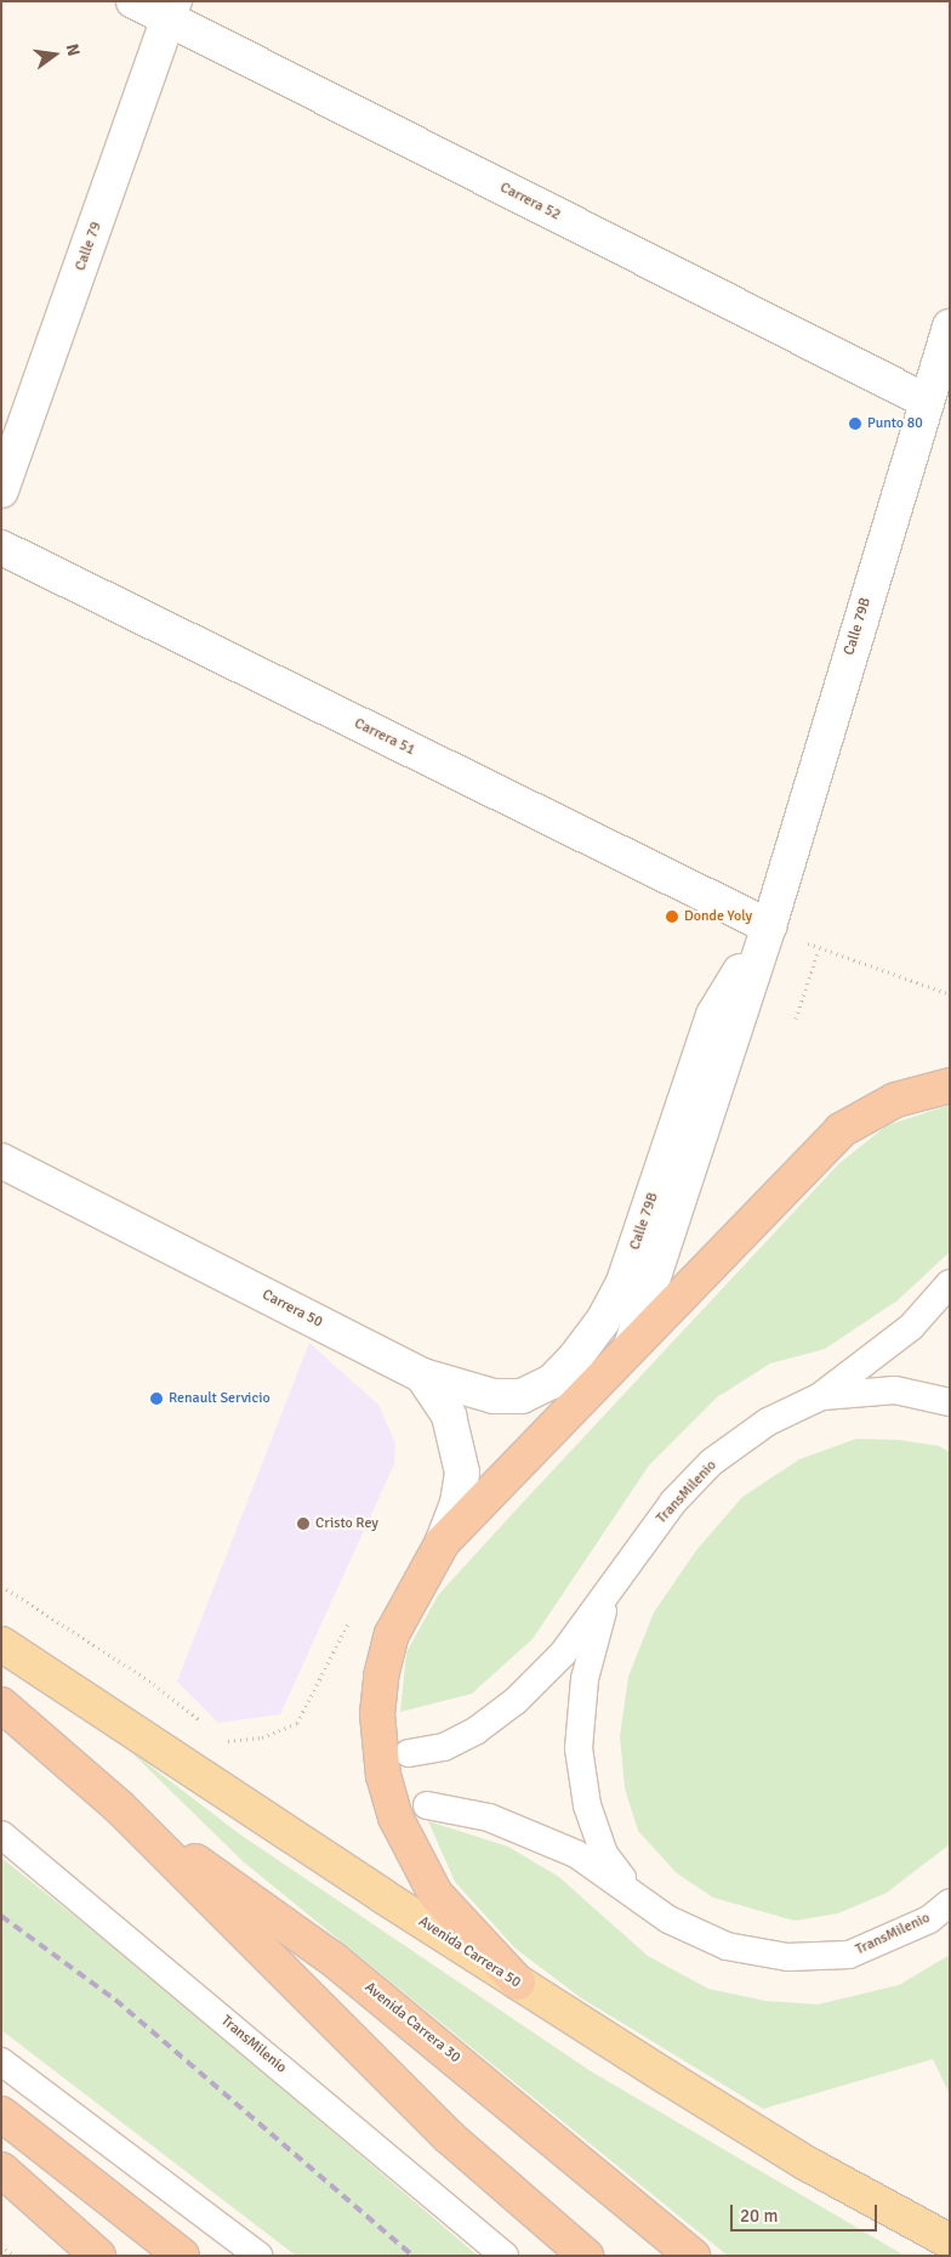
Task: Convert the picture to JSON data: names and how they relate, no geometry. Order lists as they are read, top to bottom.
{
  "streets": {
    "highway": ["Avenida Carrera 30"],
    "main road": ["Avenida Carrera 50"],
    "street": [
      "Carrera 52",
      "Calle 79",
      "Calle 79B",
      "Carrera 51",
      "Carrera 50"
    ],
    "lane": ["TransMilenio"]
  },
  "crossings": [
    ["Carrera 52", "Calle 79"],
    ["Carrera 52", "Calle 79B"],
    ["Calle 79B", "Carrera 51"],
    ["Calle 79B", "Carrera 50"]
  ],
  "places": [
    "Punto 80",
    "Donde Yoly",
    "Renault Servicio",
    "Cristo Rey"
  ],
  "scale_bar": "20 m",
  "north": "right"
}
